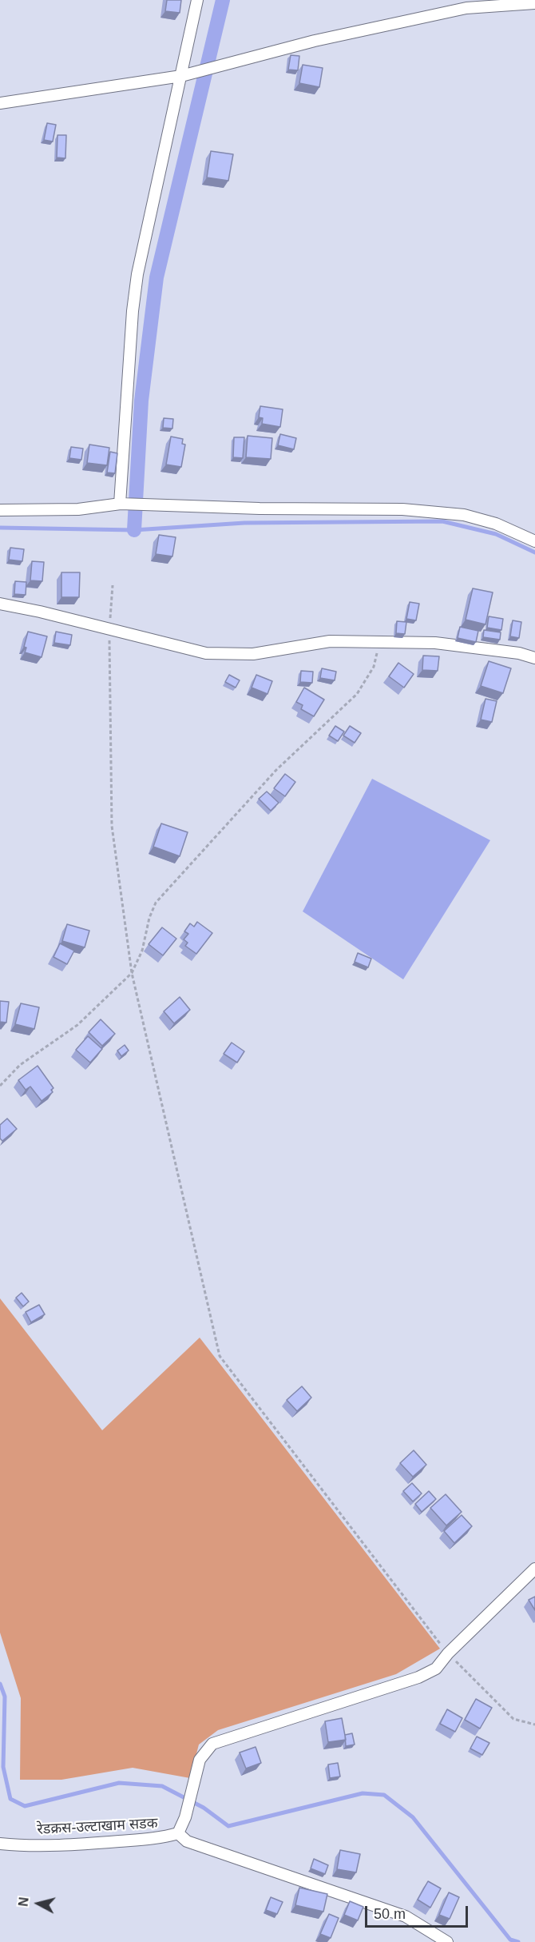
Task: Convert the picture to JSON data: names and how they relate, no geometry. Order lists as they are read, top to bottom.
{
  "streets": {
    "street": ["रेडक्रस-उल्टाखाम सडक"]
  },
  "scale_bar": "50 m",
  "north": "left"
}
